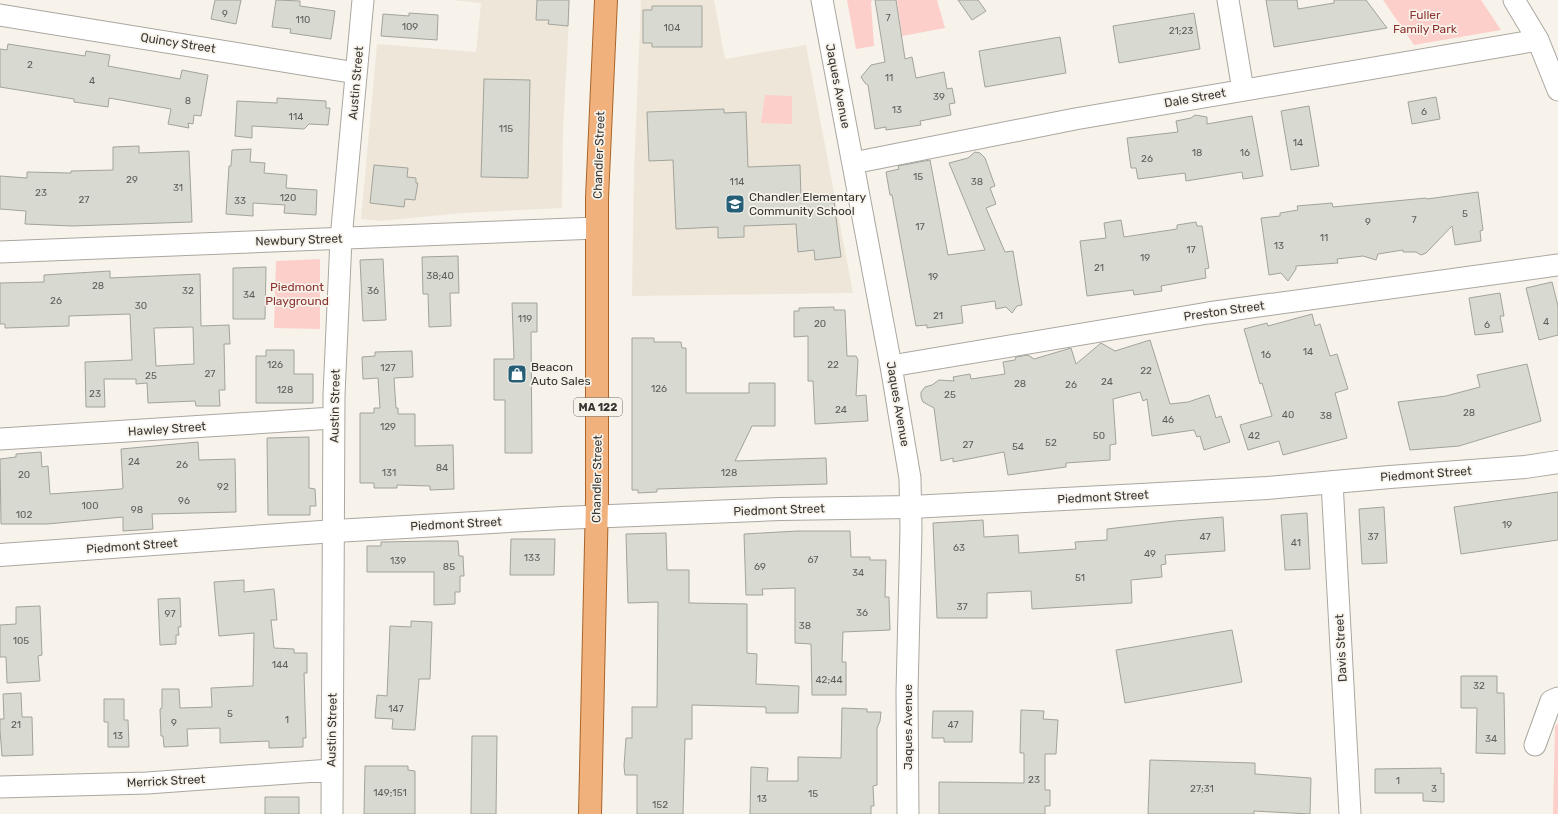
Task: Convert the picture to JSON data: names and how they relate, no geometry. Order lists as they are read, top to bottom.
{
  "streets": {
    "main road": ["Chandler Street", "MA 122"],
    "street": [
      "Quincy Street",
      "Austin Street",
      "Jaques Avenue",
      "Dale Street",
      "Newbury Street",
      "Preston Street",
      "Hawley Street",
      "Piedmont Street",
      "Davis Street",
      "Merrick Street"
    ]
  },
  "crossings": [
    ["Quincy Street", "Austin Street"],
    ["Austin Street", "Newbury Street"],
    ["Austin Street", "Hawley Street"],
    ["Austin Street", "Piedmont Street"],
    ["Austin Street", "Merrick Street"],
    ["Jaques Avenue", "Dale Street"],
    ["Jaques Avenue", "Preston Street"],
    ["Jaques Avenue", "Piedmont Street"],
    ["Chandler Street", "Newbury Street"],
    ["Chandler Street", "Piedmont Street"],
    ["Piedmont Street", "Davis Street"]
  ],
  "parks": ["Fuller Family Park", "Piedmont Playground"],
  "places": {
    "school or university": ["Chandler Elementary Community School"],
    "shop": ["Beacon Auto Sales"]
  },
  "house_numbers": [
    "9",
    "7",
    "110",
    "109",
    "104",
    "21;23",
    "2",
    "11",
    "4",
    "39",
    "8",
    "13",
    "6",
    "114",
    "115",
    "14",
    "18",
    "16",
    "26",
    "15",
    "29",
    "114",
    "38",
    "31",
    "23",
    "120",
    "27",
    "33",
    "5",
    "7",
    "9",
    "17",
    "11",
    "13",
    "17",
    "19",
    "21",
    "38;40",
    "19",
    "28",
    "32",
    "36",
    "34",
    "26",
    "30",
    "21",
    "119",
    "4",
    "20",
    "6",
    "14",
    "16",
    "126",
    "22",
    "127",
    "22",
    "27",
    "25",
    "24",
    "28",
    "26",
    "126",
    "128",
    "23",
    "25",
    "24",
    "28",
    "40",
    "38",
    "46",
    "129",
    "50",
    "42",
    "52",
    "27",
    "54",
    "24",
    "26",
    "84",
    "131",
    "128",
    "20",
    "92",
    "96",
    "100",
    "98",
    "102",
    "19",
    "47",
    "37",
    "41",
    "63",
    "49",
    "133",
    "67",
    "139",
    "85",
    "69",
    "34",
    "51",
    "37",
    "36",
    "97",
    "38",
    "105",
    "144",
    "42;44",
    "32",
    "147",
    "5",
    "1",
    "9",
    "21",
    "47",
    "13",
    "34",
    "23",
    "1",
    "27;31",
    "3",
    "149;151",
    "15",
    "13",
    "152"
  ]
}
